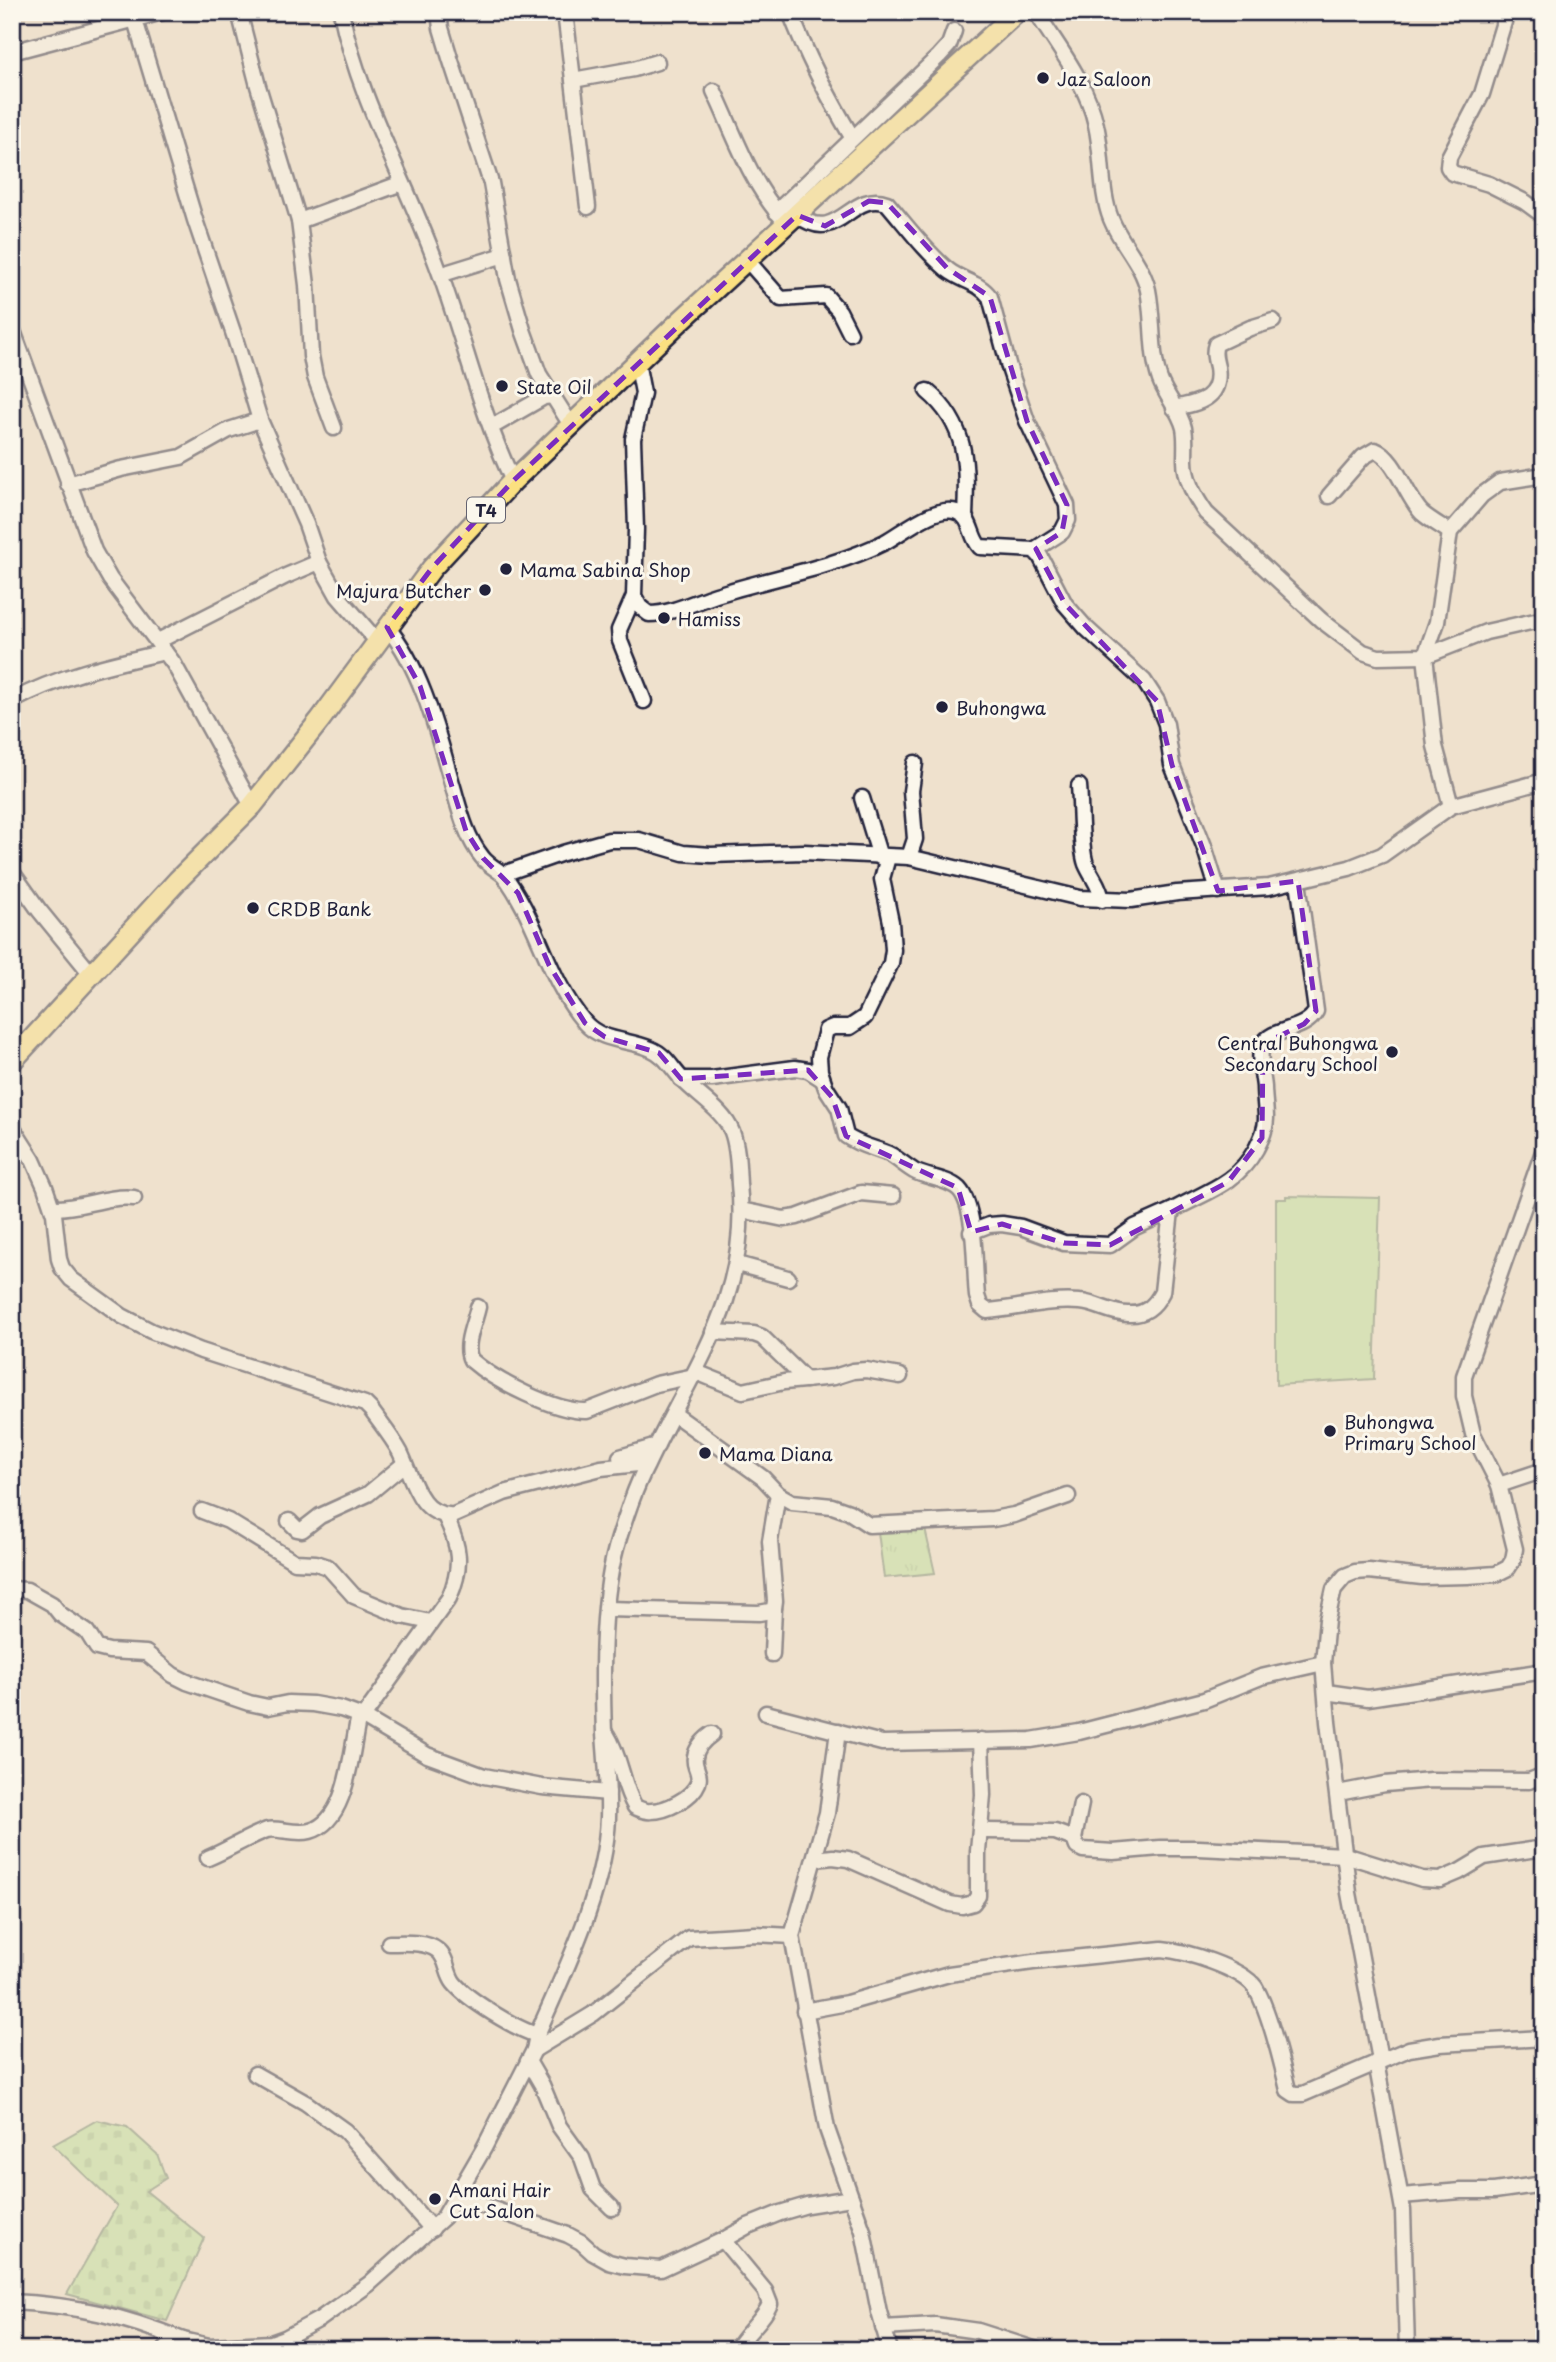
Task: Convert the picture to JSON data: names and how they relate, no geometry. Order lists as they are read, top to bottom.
{
  "streets": {
    "highway": ["T4"]
  },
  "places": [
    "Jaz Saloon",
    "State Oil",
    "Mama Sabina Shop",
    "Majura Butcher",
    "Hamiss",
    "Buhongwa",
    "CRDB Bank",
    "Central Buhongwa Secondary School",
    "Buhongwa Primary School",
    "Mama Diana",
    "Amani Hair Cut Salon"
  ]
}
